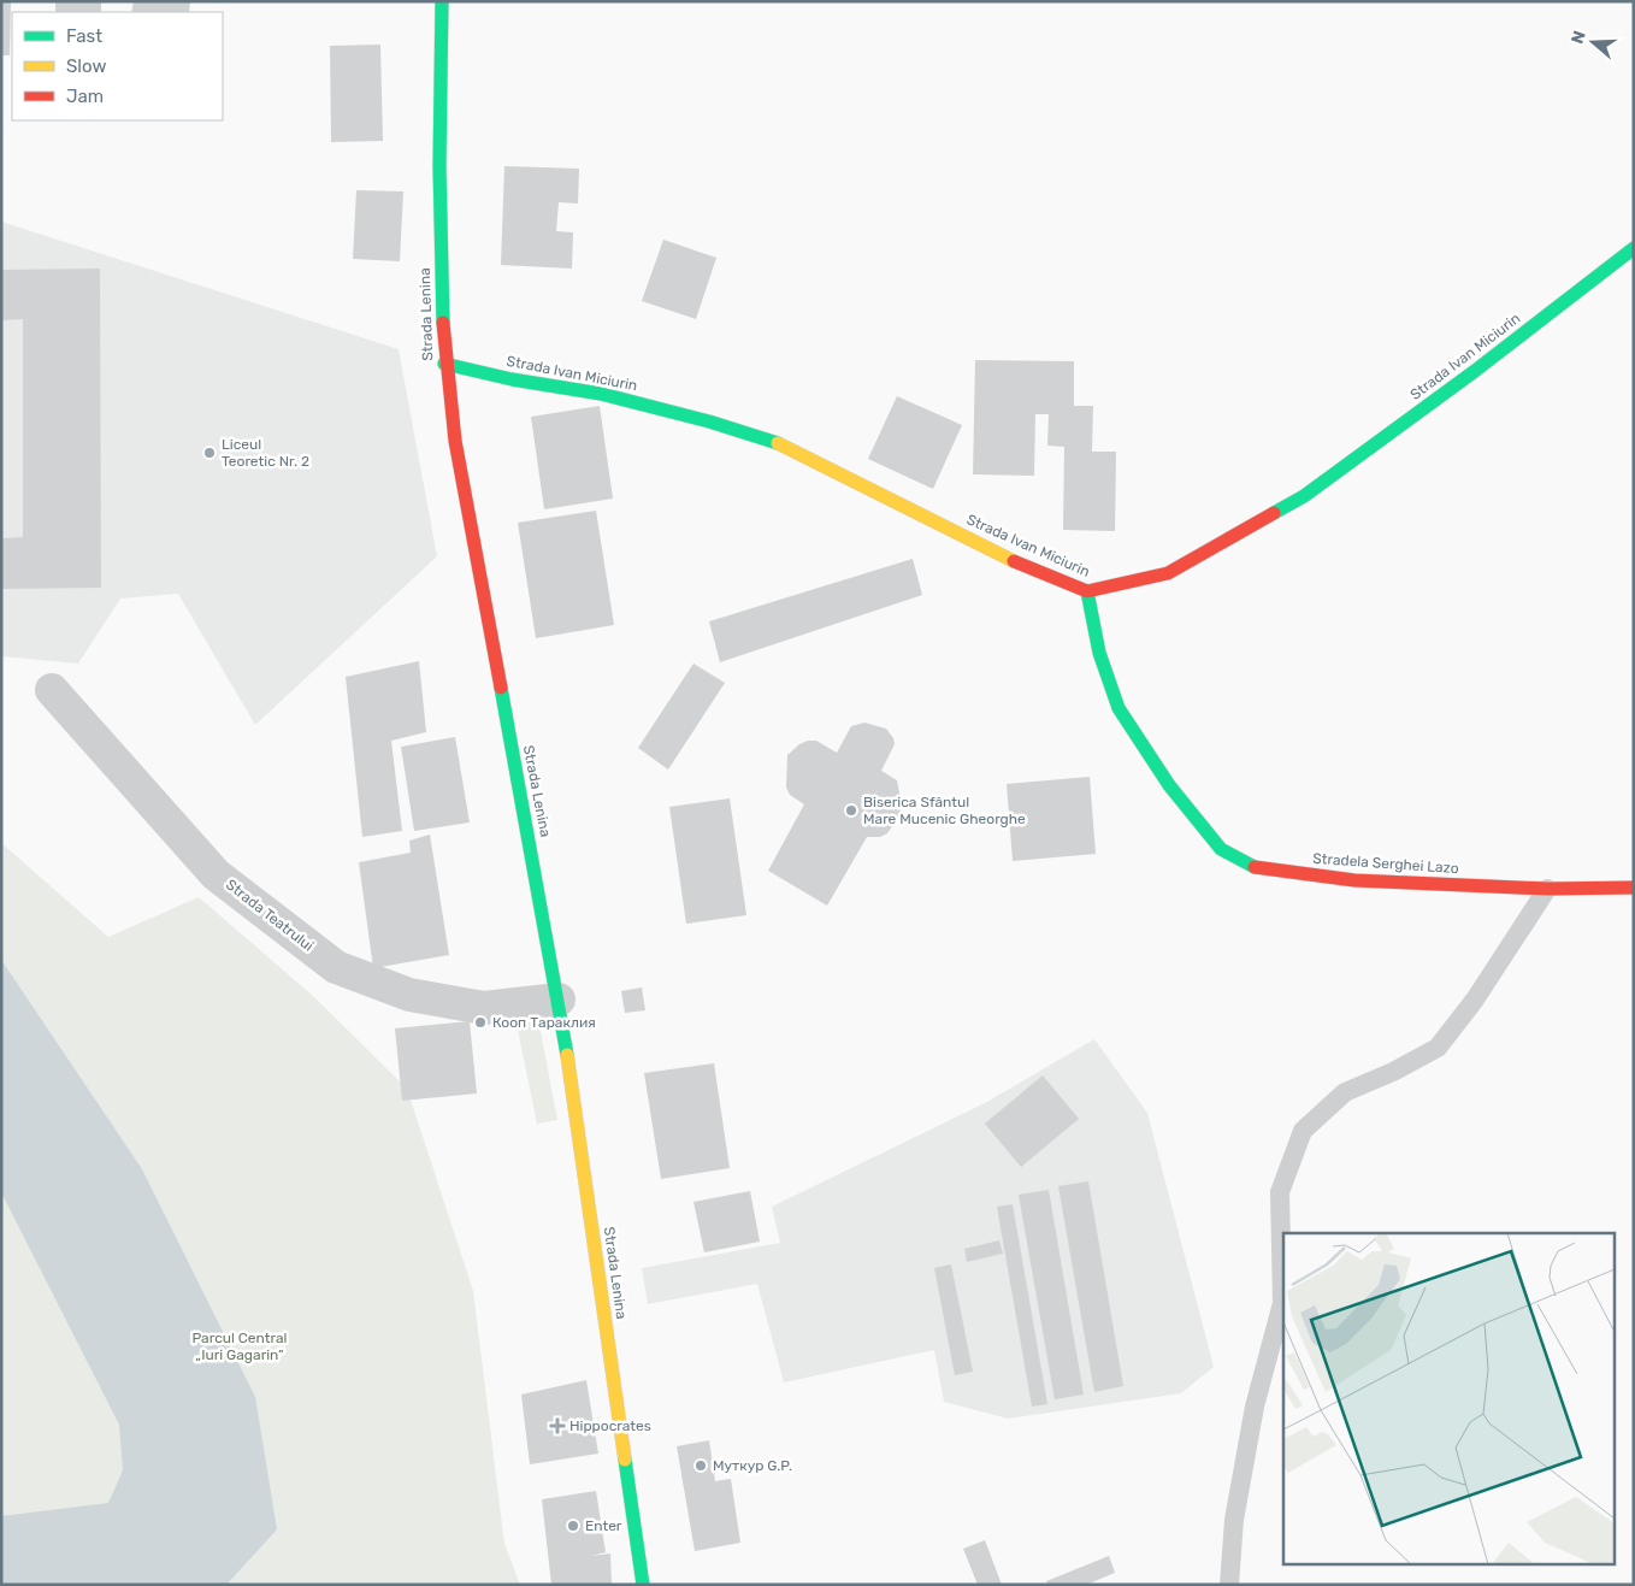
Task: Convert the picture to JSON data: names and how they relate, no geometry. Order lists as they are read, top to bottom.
{
  "streets": {
    "street": [
      "Strada Lenina",
      "Strada Ivan Miciurin",
      "Stradela Serghei Lazo",
      "Strada Teatrului"
    ]
  },
  "crossings": [
    ["Strada Lenina", "Strada Ivan Miciurin"],
    ["Strada Lenina", "Strada Teatrului"],
    ["Strada Ivan Miciurin", "Stradela Serghei Lazo"]
  ],
  "parks": ["Parcul Central „Iuri Gagarin”"],
  "places": {
    "other": [
      "Liceul Teoretic Nr. 2",
      "Biserica Sfântul Mare Mucenic Gheorghe",
      "Кооп Тараклия",
      "Муткур G.P.",
      "Enter"
    ],
    "health": ["Hippocrates"]
  },
  "legend": ["Fast", "Slow", "Jam"],
  "north": "left"
}
